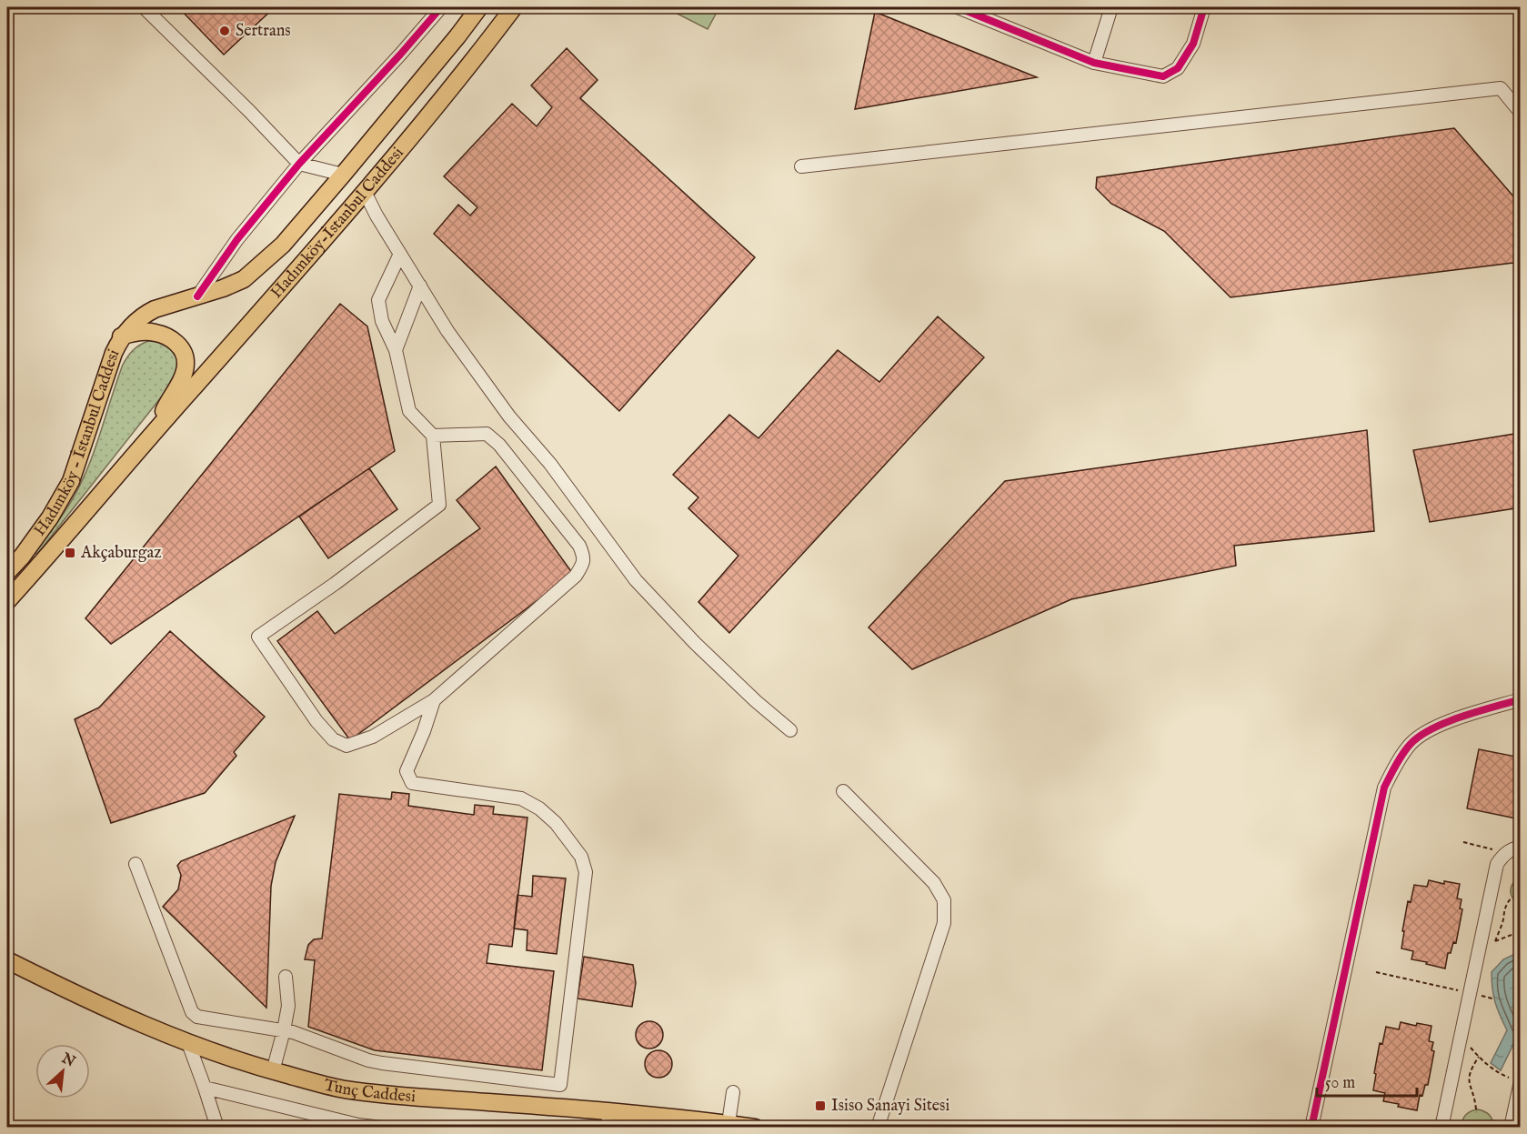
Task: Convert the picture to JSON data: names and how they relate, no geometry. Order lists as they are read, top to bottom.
{
  "streets": {
    "main road": ["Hadımköy-İstanbul Caddesi", "Hadımköy - İstanbul Caddesi", "Tunç Caddesi"]
  },
  "crossings": [
    ["Hadımköy-İstanbul Caddesi", "Hadımköy - İstanbul Caddesi"]
  ],
  "places": {
    "other": ["Sertrans"],
    "transit": ["Akçaburgaz", "Isiso Sanayi Sitesi"]
  },
  "scale_bar": "50 m",
  "north": "top right"
}
